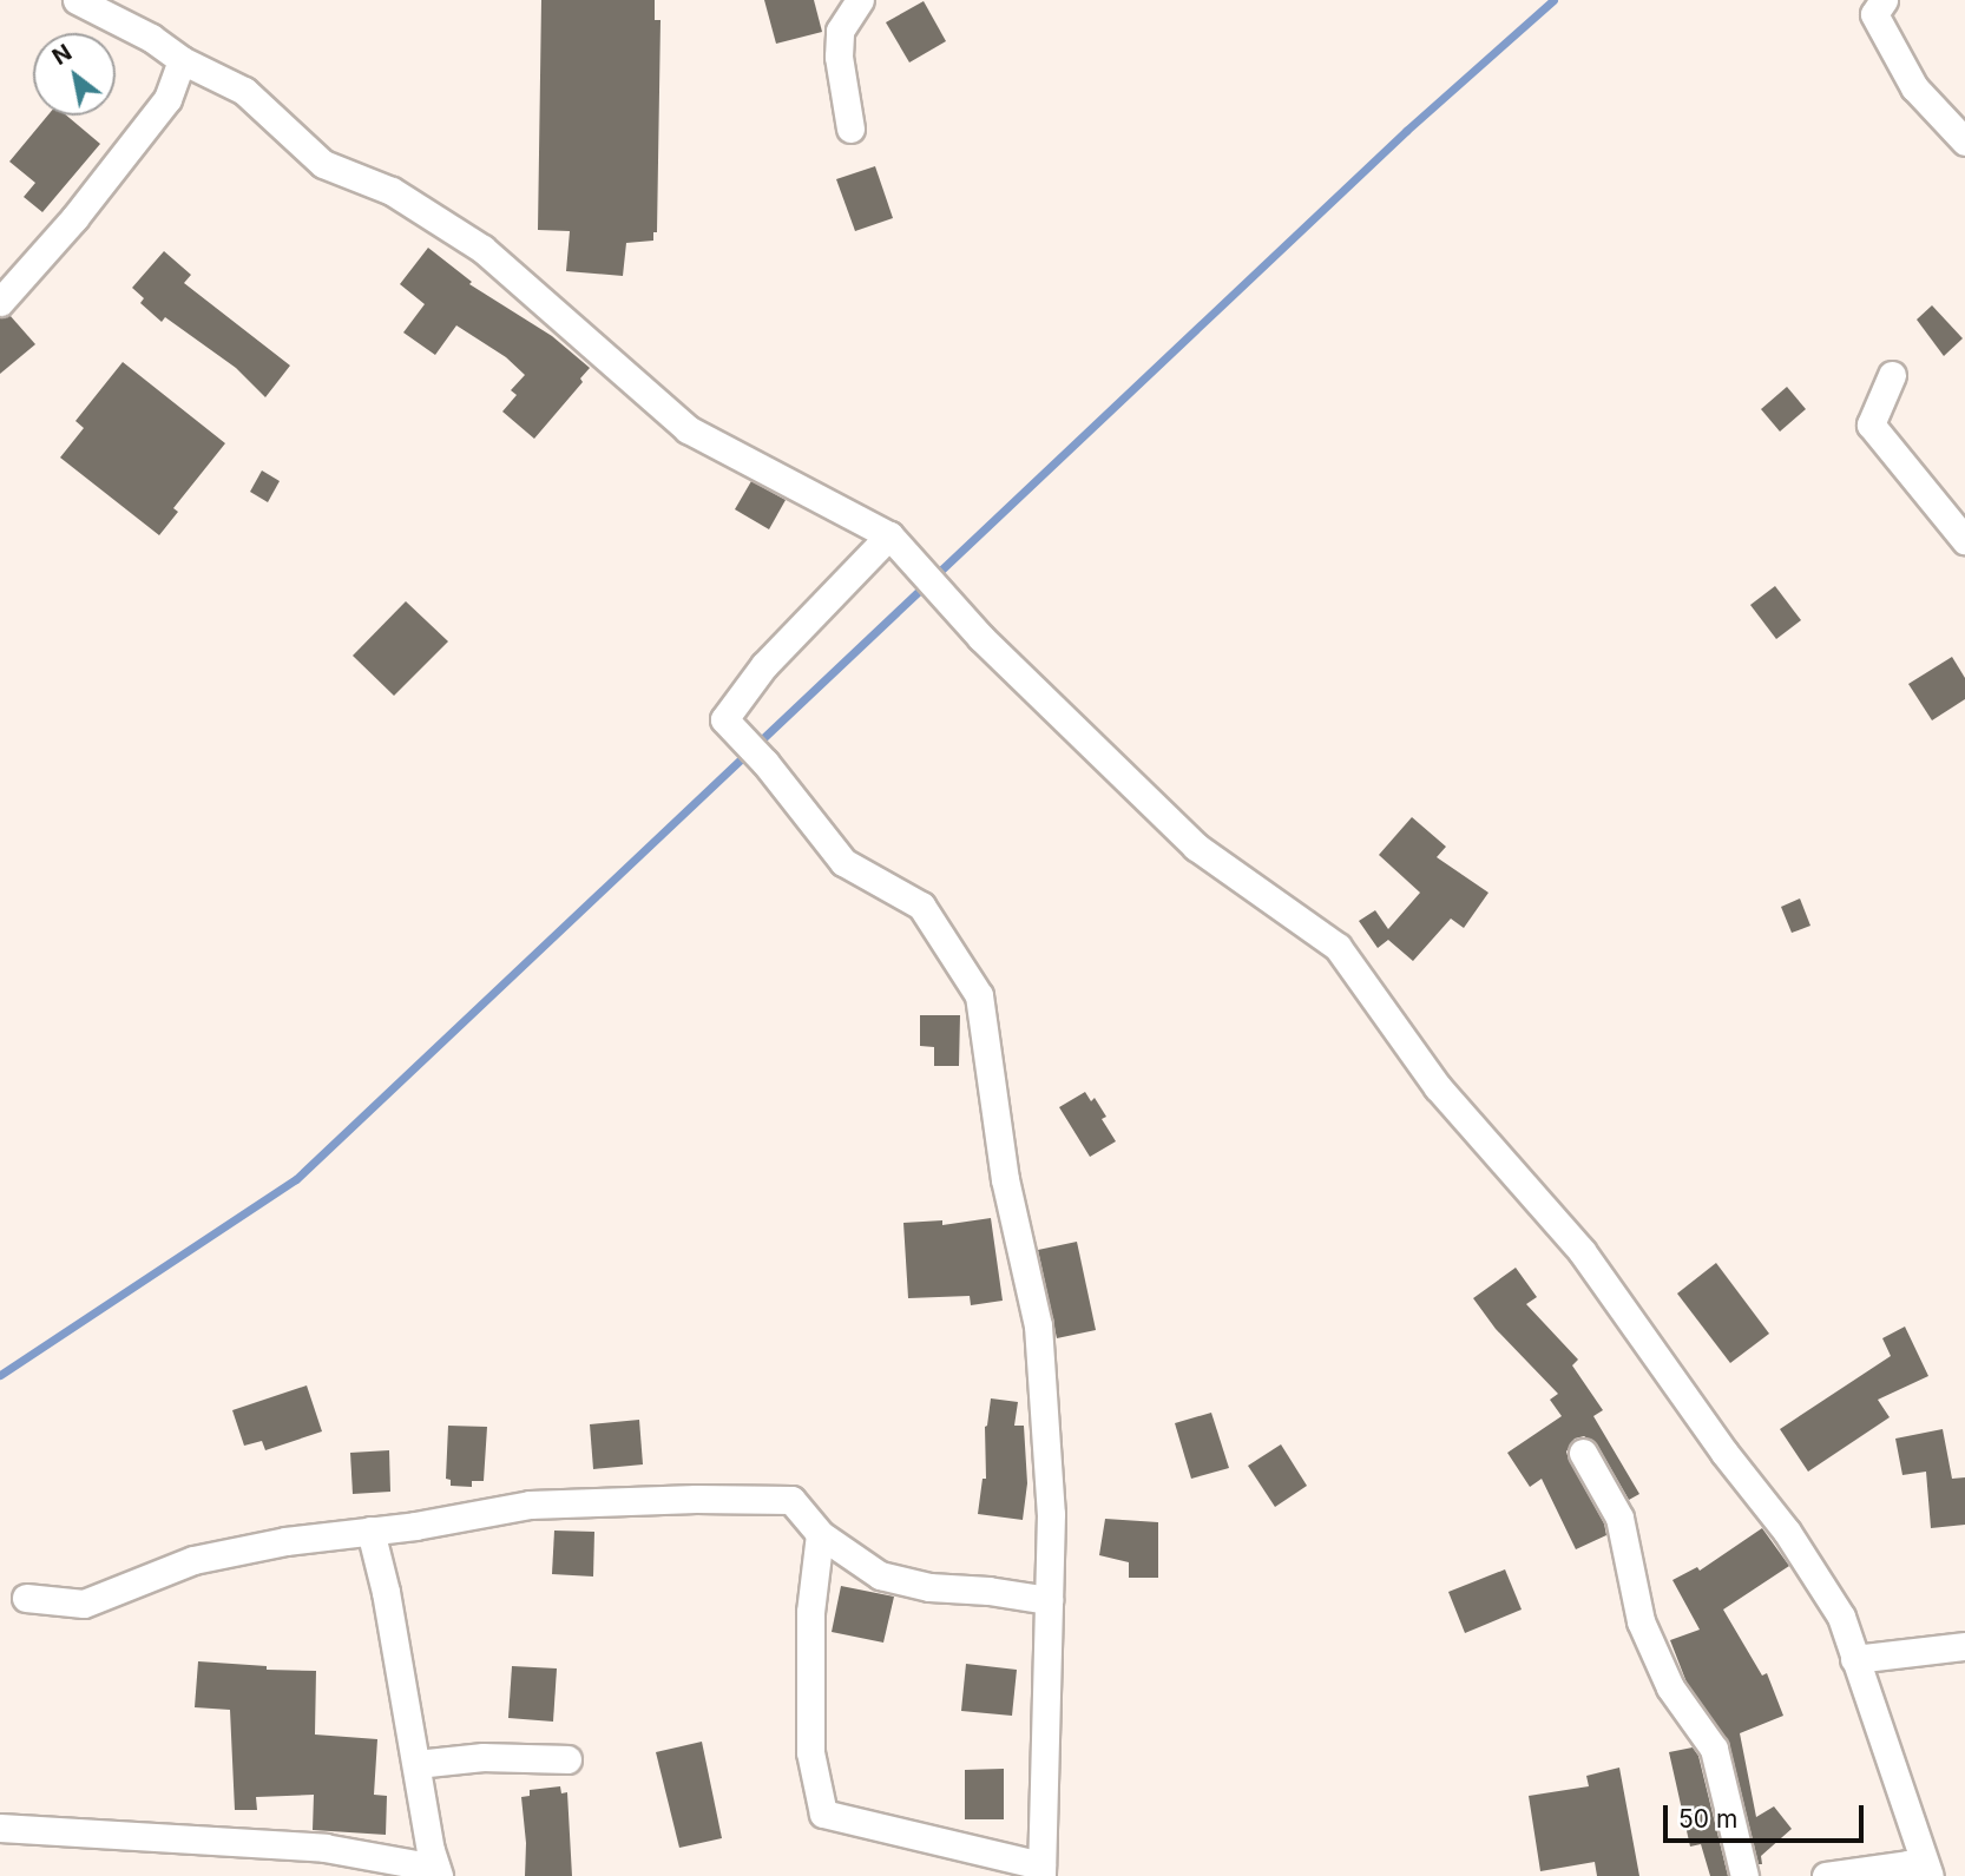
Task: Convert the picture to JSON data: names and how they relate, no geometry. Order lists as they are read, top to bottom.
{
  "scale_bar": "50 m",
  "north": "top left"
}
